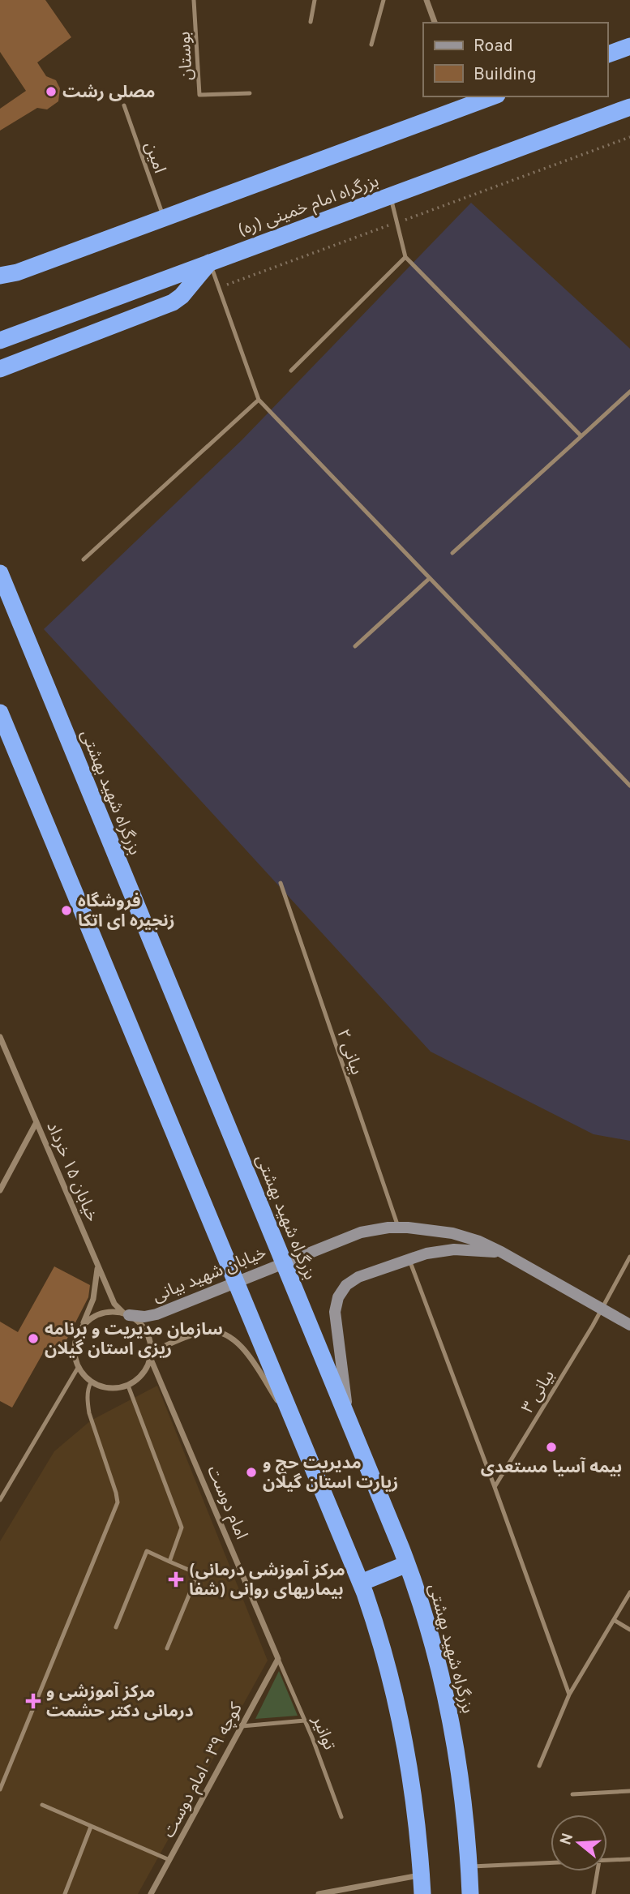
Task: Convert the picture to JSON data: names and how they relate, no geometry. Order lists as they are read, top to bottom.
{
  "streets": {
    "highway": ["بزرگراه امام خمینی (ره)", "بزرگراه شهید بهشتی"],
    "street": [
      "خیابان ۱۵ خرداد",
      "خیابان شهید بیانی",
      "امام دوست",
      "کوچه ۳۹ - امام دوست"
    ],
    "lane": [
      "بوستان",
      "امین",
      "بیانی ۲",
      "بیانی ۳",
      "توانیر"
    ]
  },
  "crossings": [
    ["بزرگراه شهید بهشتی", "خیابان شهید بیانی"],
    ["بیانی ۲", "خیابان شهید بیانی"],
    ["خیابان ۱۵ خرداد", "خیابان شهید بیانی"],
    ["خیابان ۱۵ خرداد", "امام دوست"],
    ["خیابان شهید بیانی", "بیانی ۳"],
    ["خیابان شهید بیانی", "امام دوست"],
    ["امام دوست", "توانیر"],
    ["امام دوست", "کوچه ۳۹ - امام دوست"],
    ["توانیر", "کوچه ۳۹ - امام دوست"]
  ],
  "places": {
    "other": [
      "مصلی رشت",
      "فروشگاه زنجیره ای اتکا",
      "سازمان مدیریت و برنامه ریزی استان گیلان",
      "بیمه آسیا مستعدی",
      "مدیریت حج و زیارت استان گیلان"
    ],
    "health": ["(مرکز آموزشی درمانی بیماریهای روانی (شفا", "مرکز آموزشی و ‌درمانی دکتر حشمت"]
  },
  "legend": ["Road", "Building"],
  "north": "left"
}
